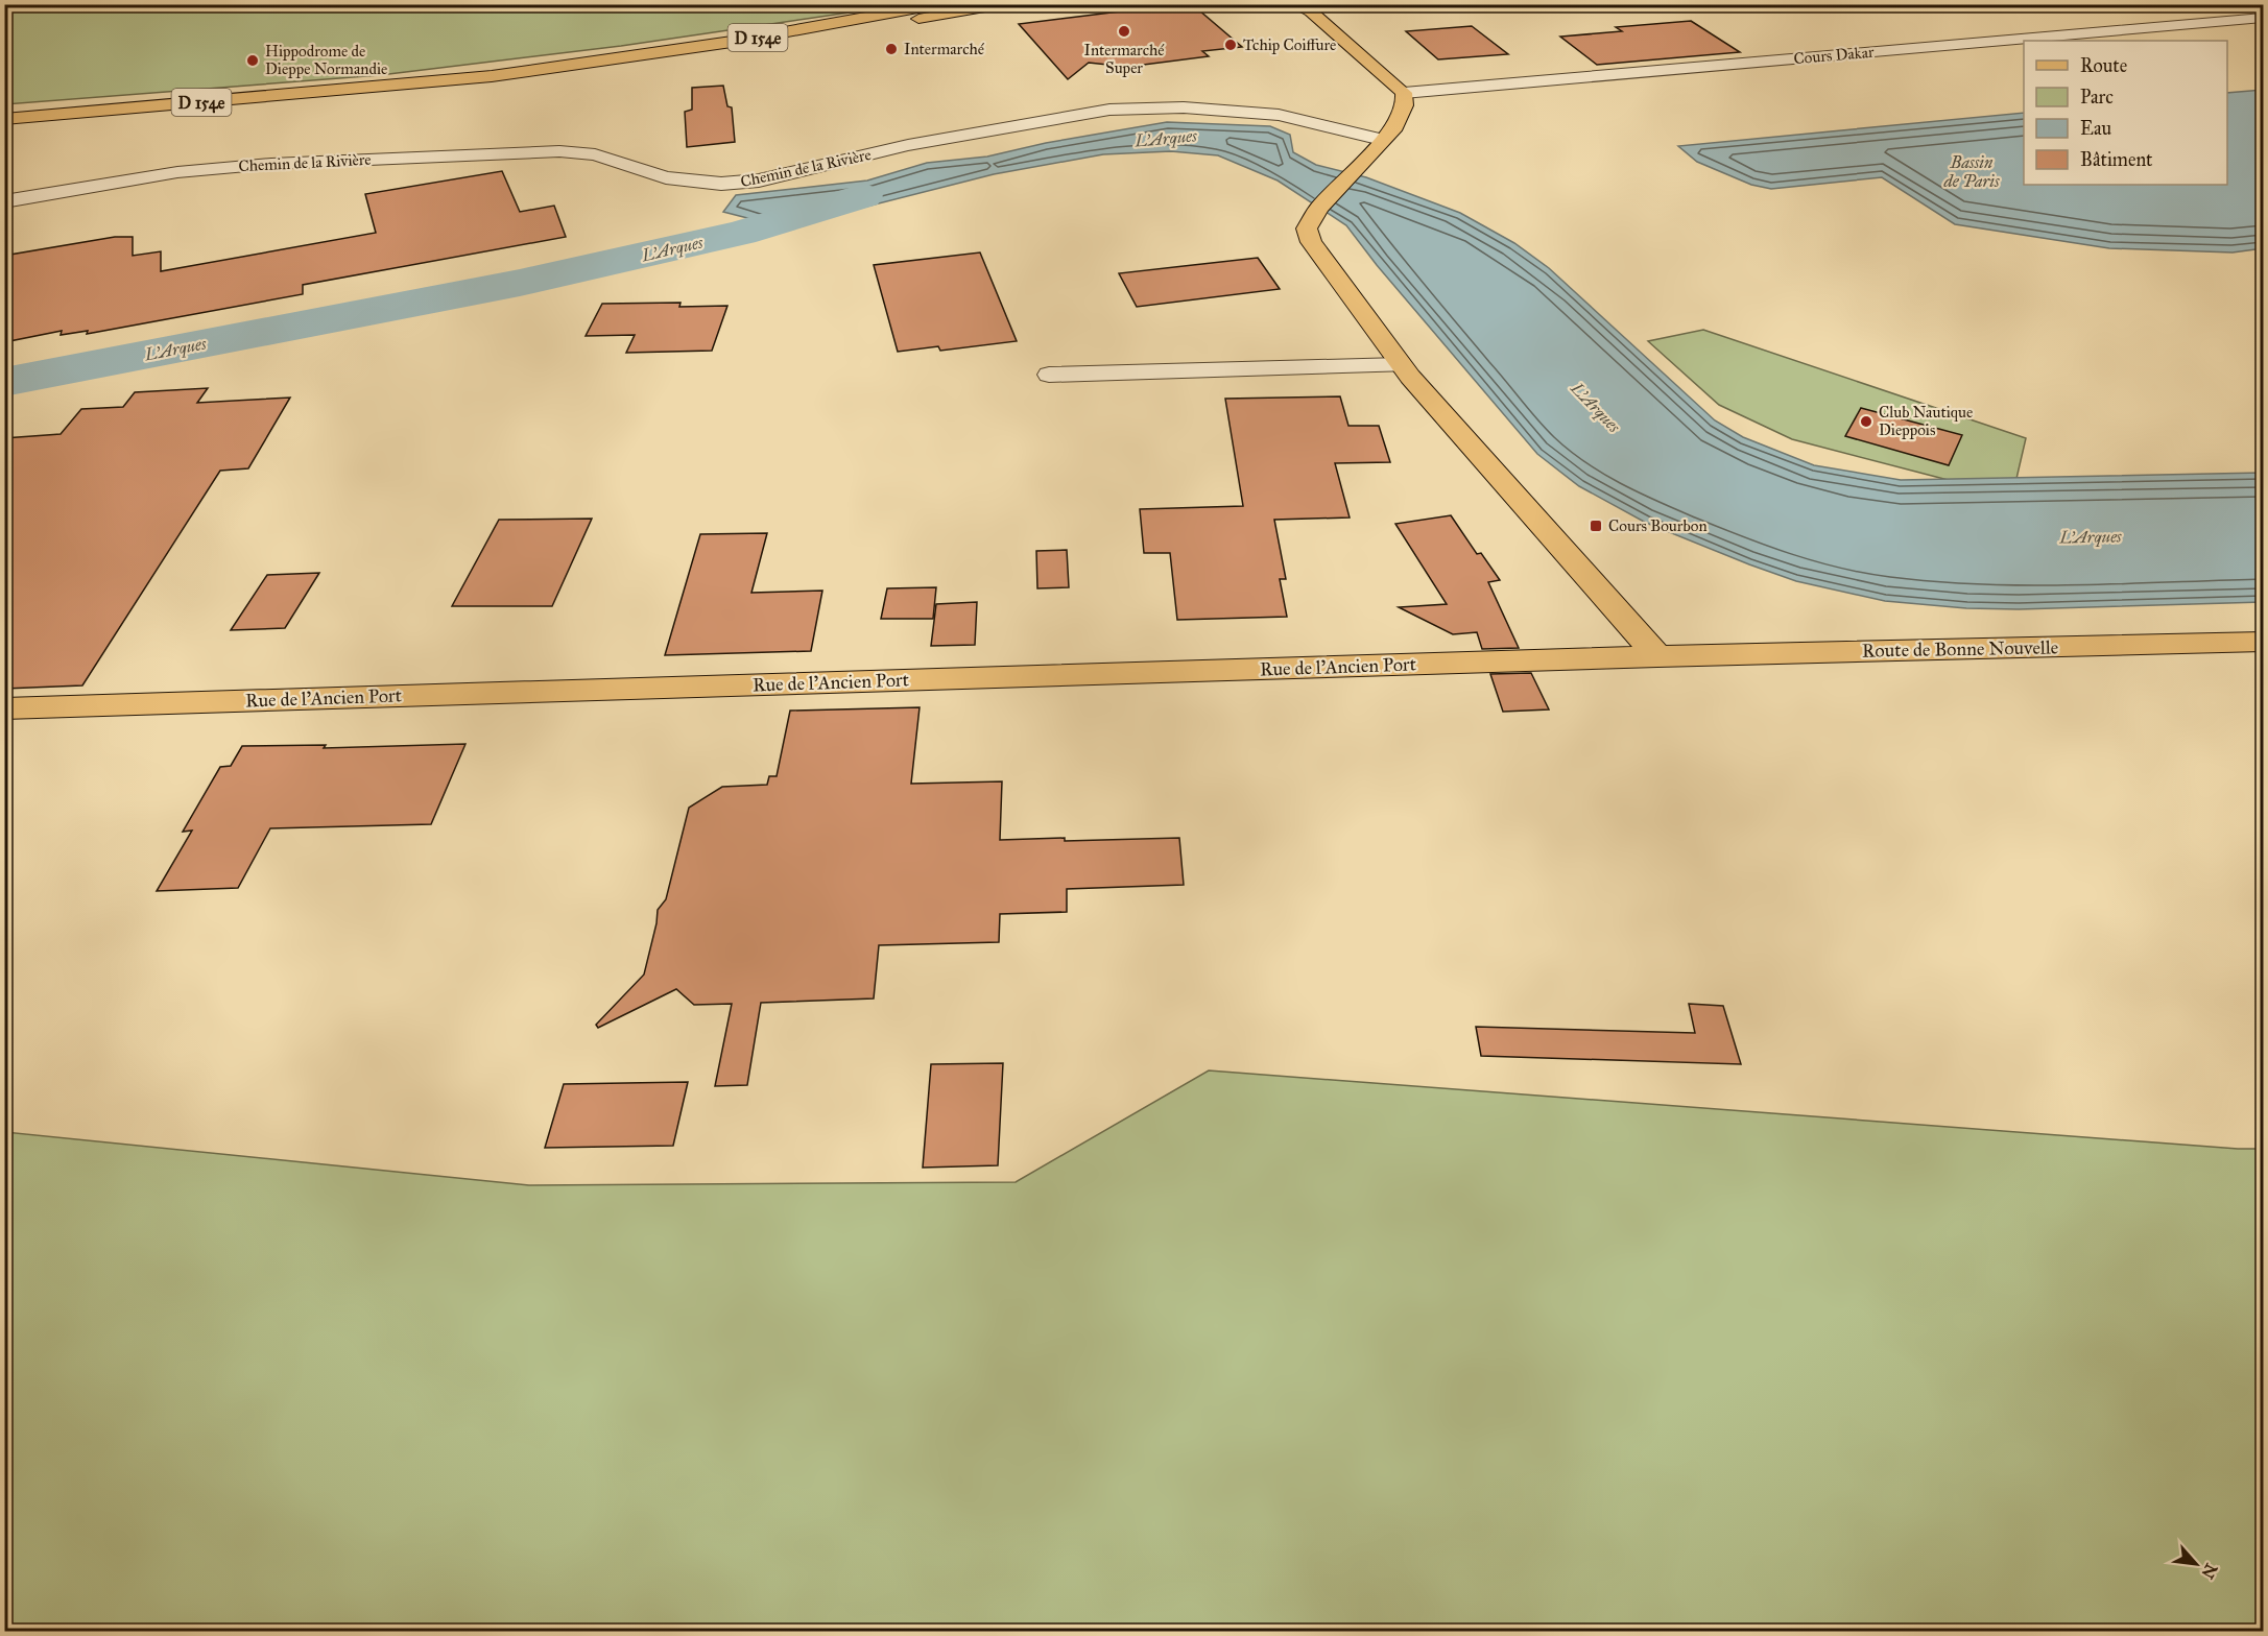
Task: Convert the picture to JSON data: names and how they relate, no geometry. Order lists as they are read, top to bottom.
{
  "streets": {
    "main road": ["D 154e", "Route de Bonne Nouvelle", "Rue de l'Ancien Port"],
    "street": ["Cours Dakar", "Chemin de la Rivière"]
  },
  "crossings": [
    ["Route de Bonne Nouvelle", "Rue de l'Ancien Port"]
  ],
  "water": ["L'Arques", "Bassin de Paris"],
  "places": {
    "other": [
      "Intermarché Super",
      "Tchip Coiffure",
      "Intermarché",
      "Hippodrome de Dieppe Normandie",
      "Club Nautique Dieppois"
    ],
    "transit": ["Cours Bourbon"]
  },
  "legend": [
    "Route",
    "Parc",
    "Eau",
    "Bâtiment"
  ],
  "north": "bottom right"
}
